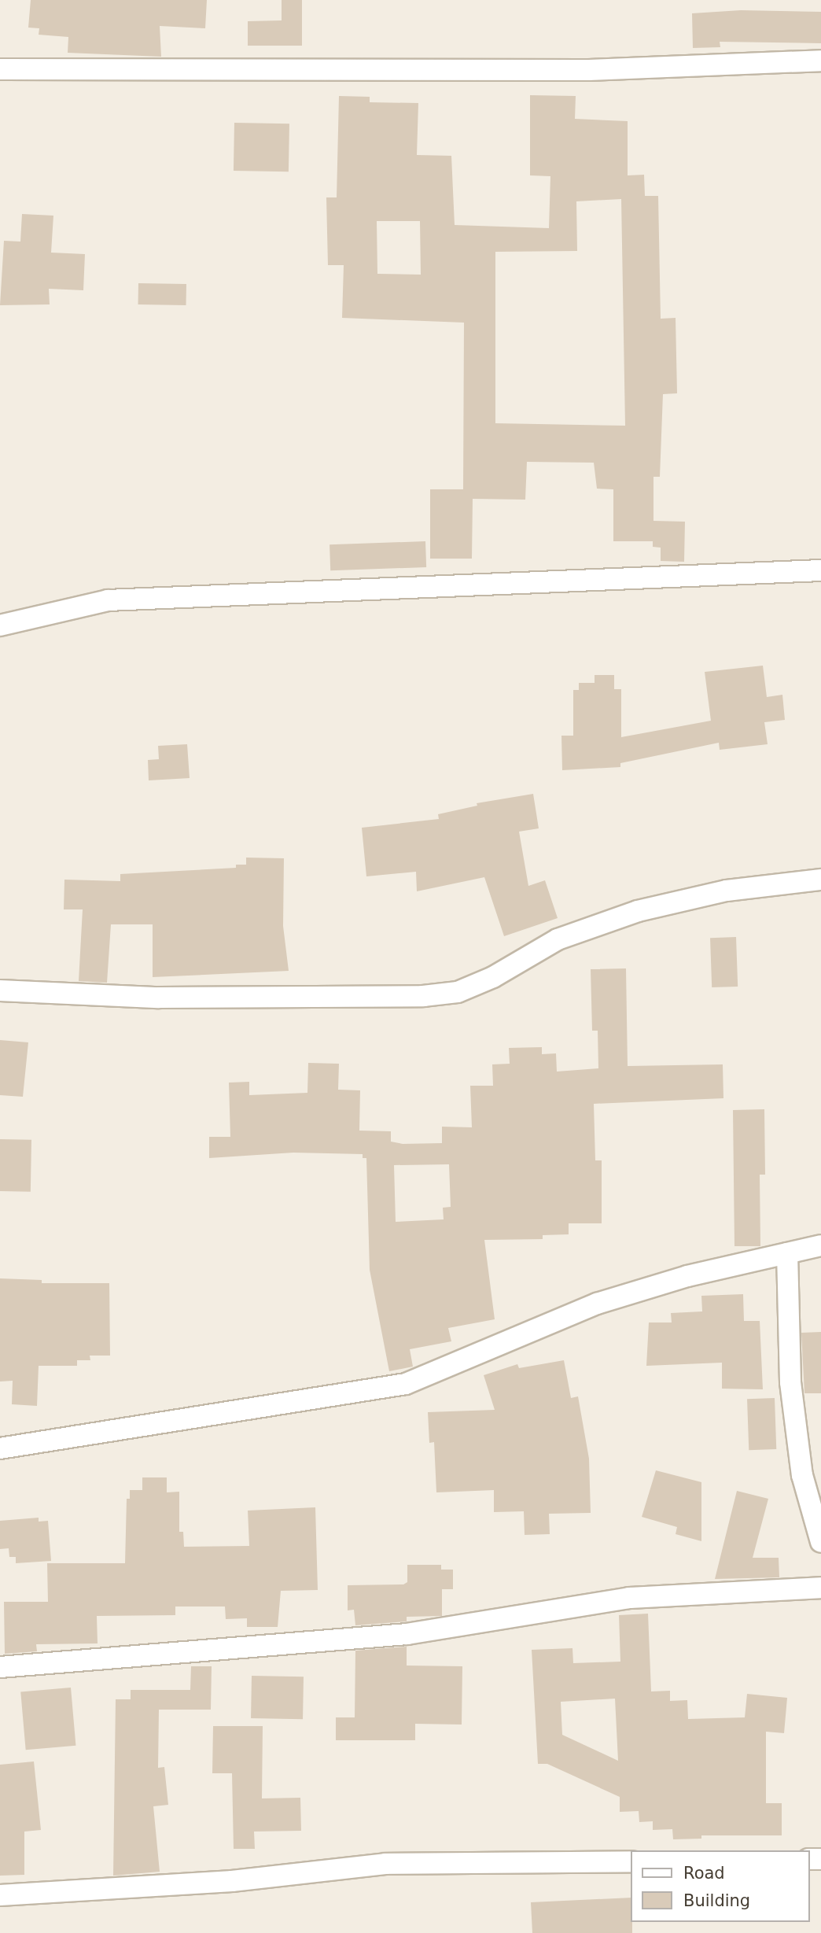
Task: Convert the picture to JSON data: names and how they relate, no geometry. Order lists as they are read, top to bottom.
{
  "legend": ["Road", "Building"]
}
